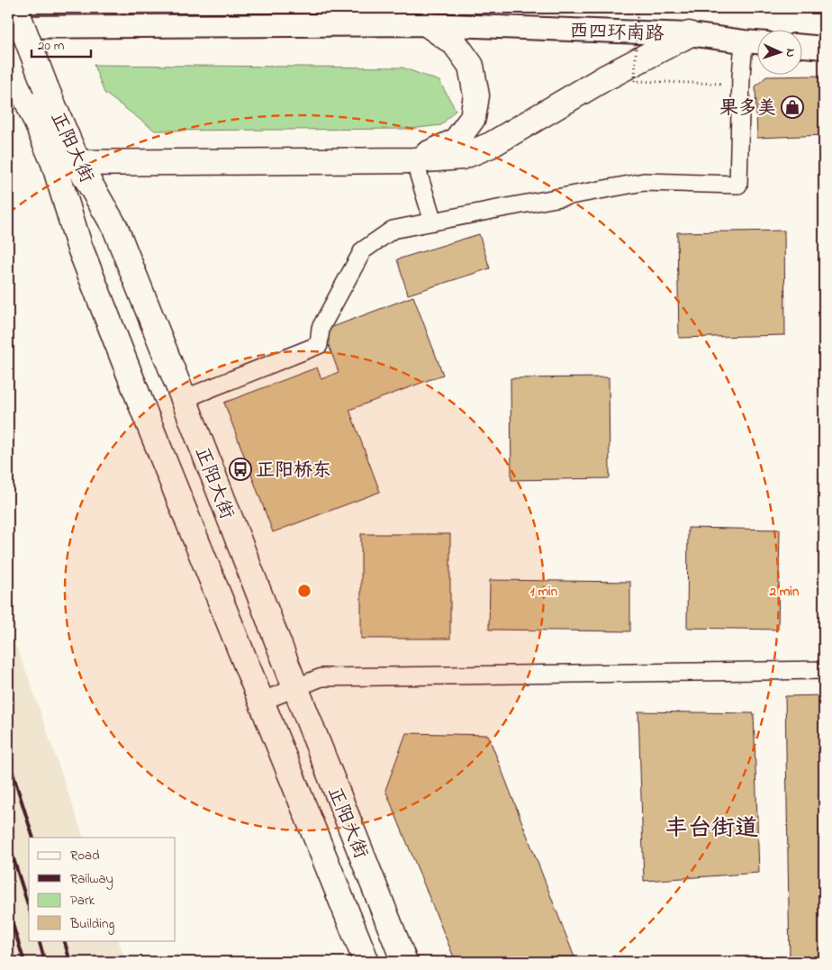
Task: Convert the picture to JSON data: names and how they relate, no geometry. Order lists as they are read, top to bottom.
{
  "streets": {
    "main road": ["正阳大街"],
    "street": ["西四环南路"]
  },
  "districts": ["丰台街道"],
  "places": {
    "shop": ["果多美"],
    "bus stop": ["正阳桥东"]
  },
  "legend": [
    "Road",
    "Railway",
    "Park",
    "Building"
  ],
  "scale_bar": "20 m",
  "north": "right",
  "rings": ["1 min", "2 min"]
}
